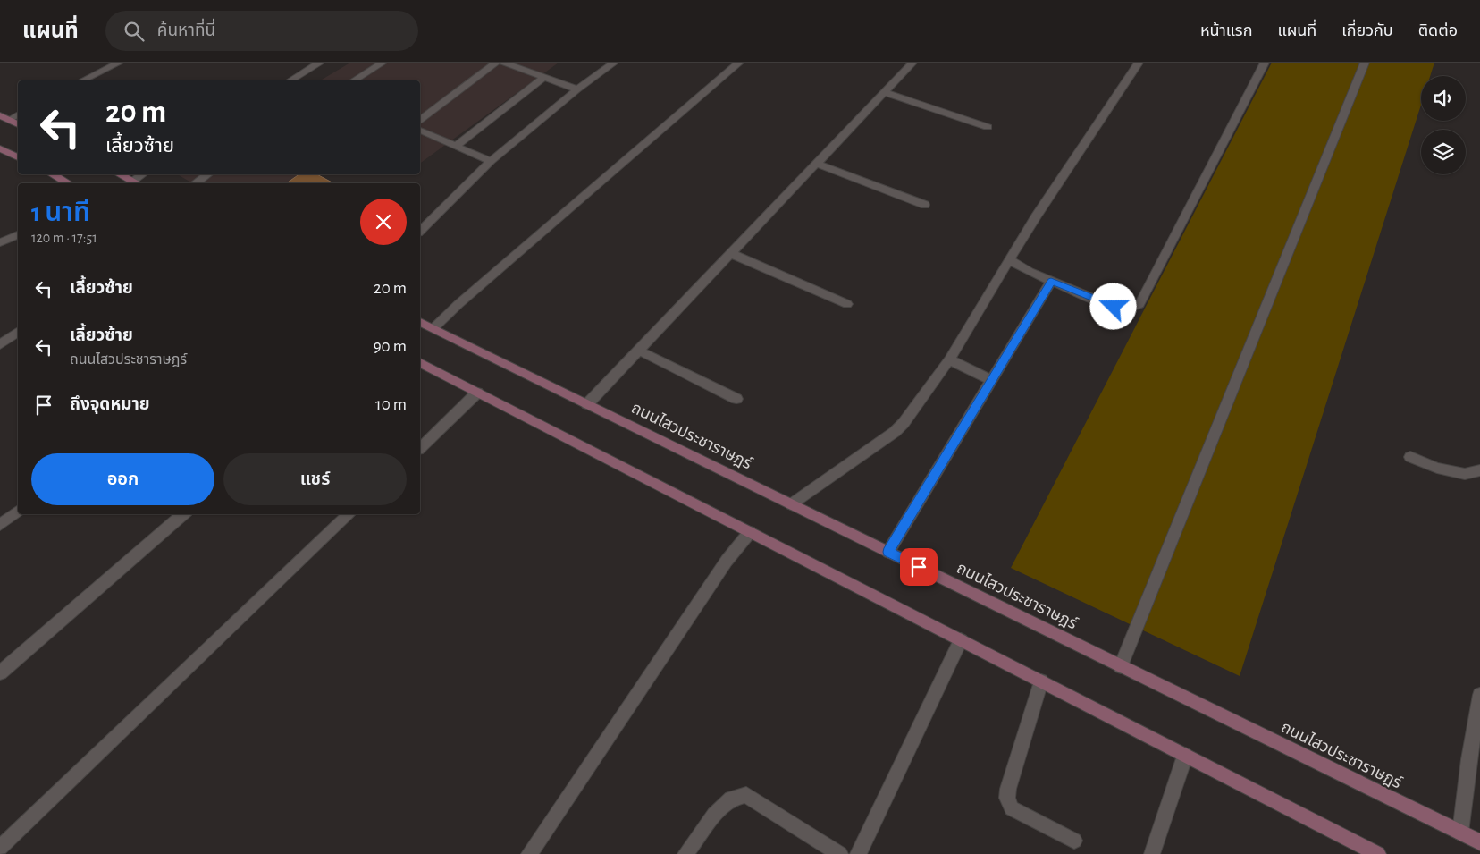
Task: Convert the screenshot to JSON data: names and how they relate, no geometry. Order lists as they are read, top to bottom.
{
  "streets": {
    "main road": ["ถนนไสวประชาราษฎร์"]
  },
  "page": {
    "header": "แผนที่",
    "search": "ค้นหาที่นี่",
    "nav": [
      "หน้าแรก",
      "แผนที่",
      "เกี่ยวกับ",
      "ติดต่อ"
    ],
    "turn": ["20 m", "เลี้ยวซ้าย"],
    "heading": ["1 นาที", "120 m · 17:51"],
    "list": [
      {
        "name": "เลี้ยวซ้าย",
        "value": "20 m"
      },
      {
        "name": "เลี้ยวซ้าย",
        "note": "ถนนไสวประชาราษฎร์",
        "value": "90 m"
      },
      {
        "name": "ถึงจุดหมาย",
        "value": "10 m"
      }
    ],
    "buttons": ["ออก", "แชร์"]
  }
}
